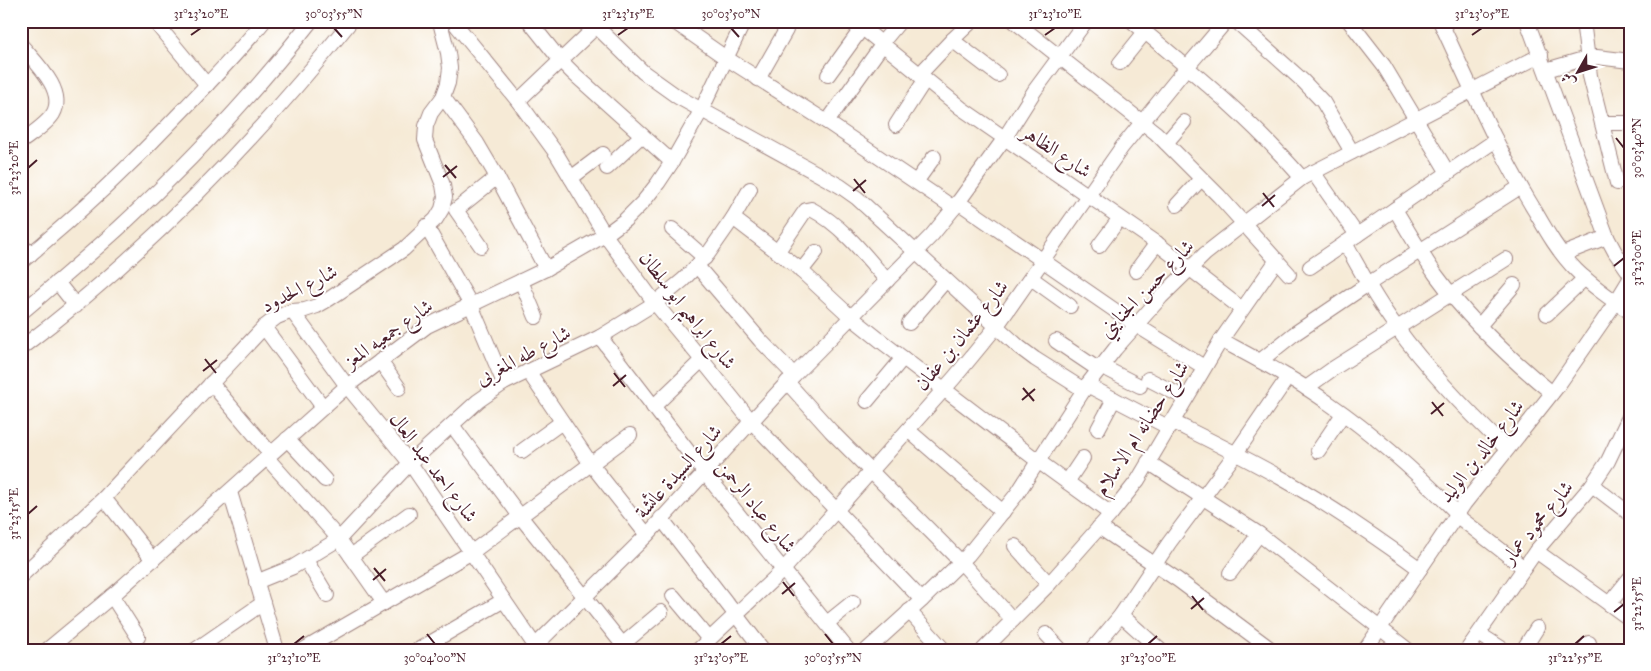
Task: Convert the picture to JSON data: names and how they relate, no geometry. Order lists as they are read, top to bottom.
{
  "streets": {
    "street": [
      "شارع الظاهر",
      "شارع الحدود",
      "شارع حسن الجنايني",
      "شارع ابراهيم ابو سلطان",
      "شارع جمعيه المعز",
      "شارع عثمان بن عفان",
      "شارع طه المغربى",
      "شارع حضانه ام الاسلام",
      "شارع خالد بن الوليد",
      "شارع احمد عبد العال",
      "شارع السيدة عائشة",
      "شارع عباد الرحمن",
      "شارع محمود عمار"
    ]
  },
  "crossings": [
    ["شارع الظاهر", "شارع حسن الجنايني"],
    ["شارع الظاهر", "شارع عثمان بن عفان"],
    ["شارع الظاهر", "شارع حضانه ام الاسلام"],
    ["شارع الظاهر", "شارع السيدة عائشة"],
    ["شارع الحدود", "شارع احمد عبد العال"],
    ["شارع حسن الجنايني", "شارع ابراهيم ابو سلطان"],
    ["شارع حسن الجنايني", "شارع خالد بن الوليد"],
    ["شارع ابراهيم ابو سلطان", "شارع جمعيه المعز"],
    ["شارع ابراهيم ابو سلطان", "شارع عثمان بن عفان"],
    ["شارع ابراهيم ابو سلطان", "شارع طه المغربى"],
    ["شارع ابراهيم ابو سلطان", "شارع السيدة عائشة"],
    ["شارع جمعيه المعز", "شارع احمد عبد العال"],
    ["شارع عثمان بن عفان", "شارع عباد الرحمن"],
    ["شارع طه المغربى", "شارع احمد عبد العال"],
    ["شارع طه المغربى", "شارع عباد الرحمن"],
    ["شارع احمد عبد العال", "شارع السيدة عائشة"],
    ["شارع السيدة عائشة", "شارع عباد الرحمن"]
  ],
  "north": "bottom left",
  "coordinates": [
    "31°23'20\"E",
    "30°03'55\"N",
    "31°23'15\"E",
    "30°03'50\"N",
    "31°23'10\"E",
    "31°23'05\"E",
    "30°03'40\"N",
    "31°23'00\"E",
    "31°22'55\"E",
    "30°04'00\"N"
  ]
}
